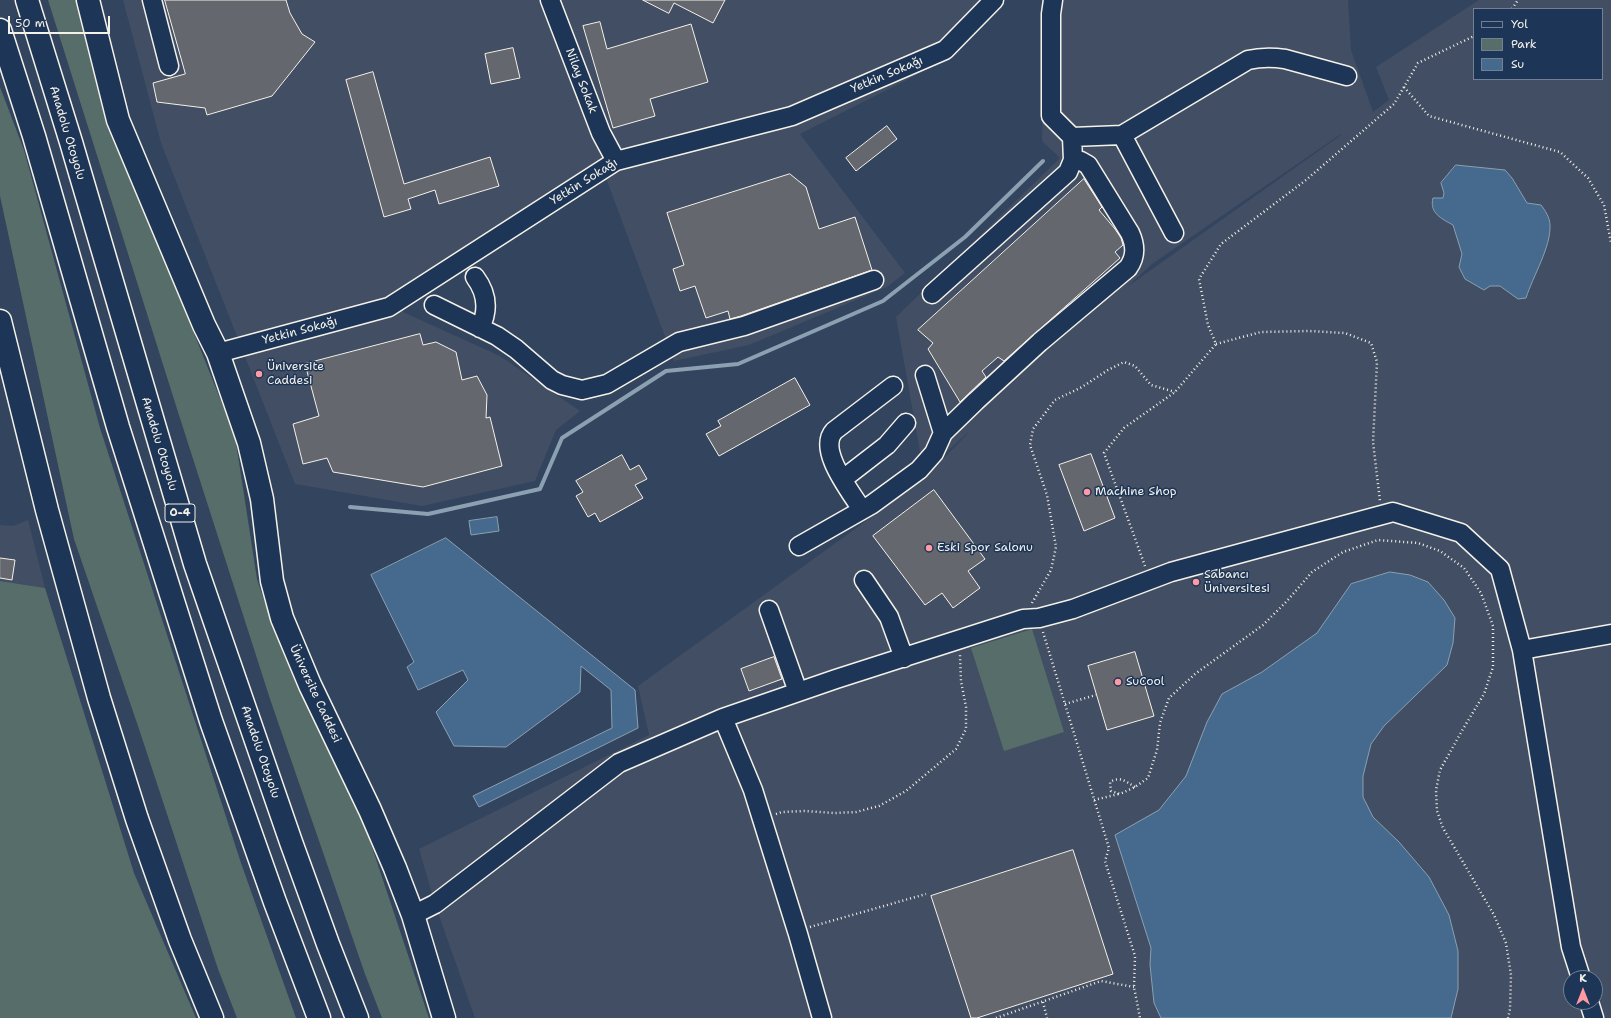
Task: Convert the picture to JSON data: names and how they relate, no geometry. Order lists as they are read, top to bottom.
{
  "streets": {
    "main road": ["Anadolu Otoyolu", "O-4", "Üniversite Caddesi"],
    "street": ["Yetkin Sokağı", "Nilay Sokak"]
  },
  "crossings": [
    ["Yetkin Sokağı", "Nilay Sokak"],
    ["Yetkin Sokağı", "Üniversite Caddesi"]
  ],
  "places": [
    "Üniversite Caddesi",
    "Machine Shop",
    "Eski Spor Salonu",
    "Sabancı Üniversitesi",
    "SuCool"
  ],
  "legend": ["Yol", "Park", "Su"],
  "scale_bar": "50 m",
  "north": "top"
}
